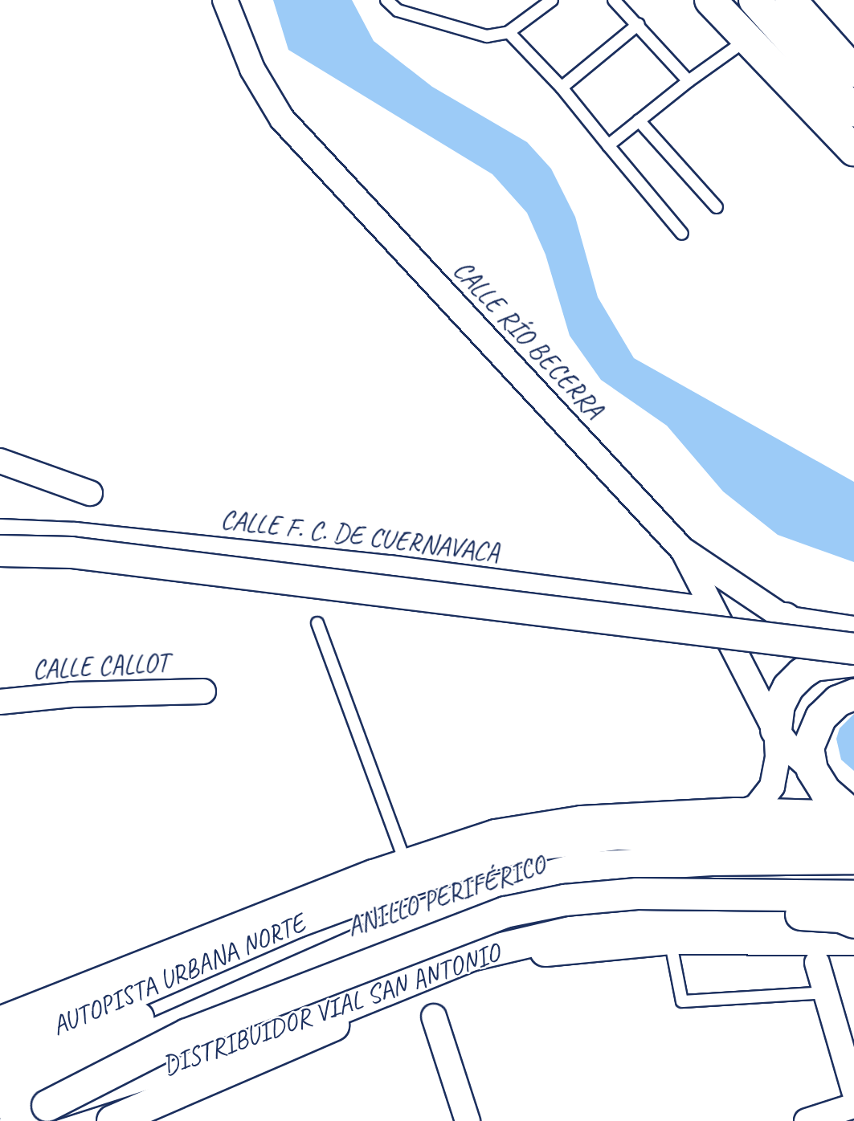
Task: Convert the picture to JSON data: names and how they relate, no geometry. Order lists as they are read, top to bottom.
{
  "streets": {
    "main road": ["ANILLO PERIFÉRICO", "AUTOPISTA URBANA NORTE", "DISTRIBUIDOR VIAL SAN ANTONIO"],
    "street": ["CALLE RÍO BECERRA", "CALLE F. C. DE CUERNAVACA", "CALLE CALLOT"]
  },
  "crossings": [
    ["CALLE RÍO BECERRA", "CALLE F. C. DE CUERNAVACA"]
  ]
}
